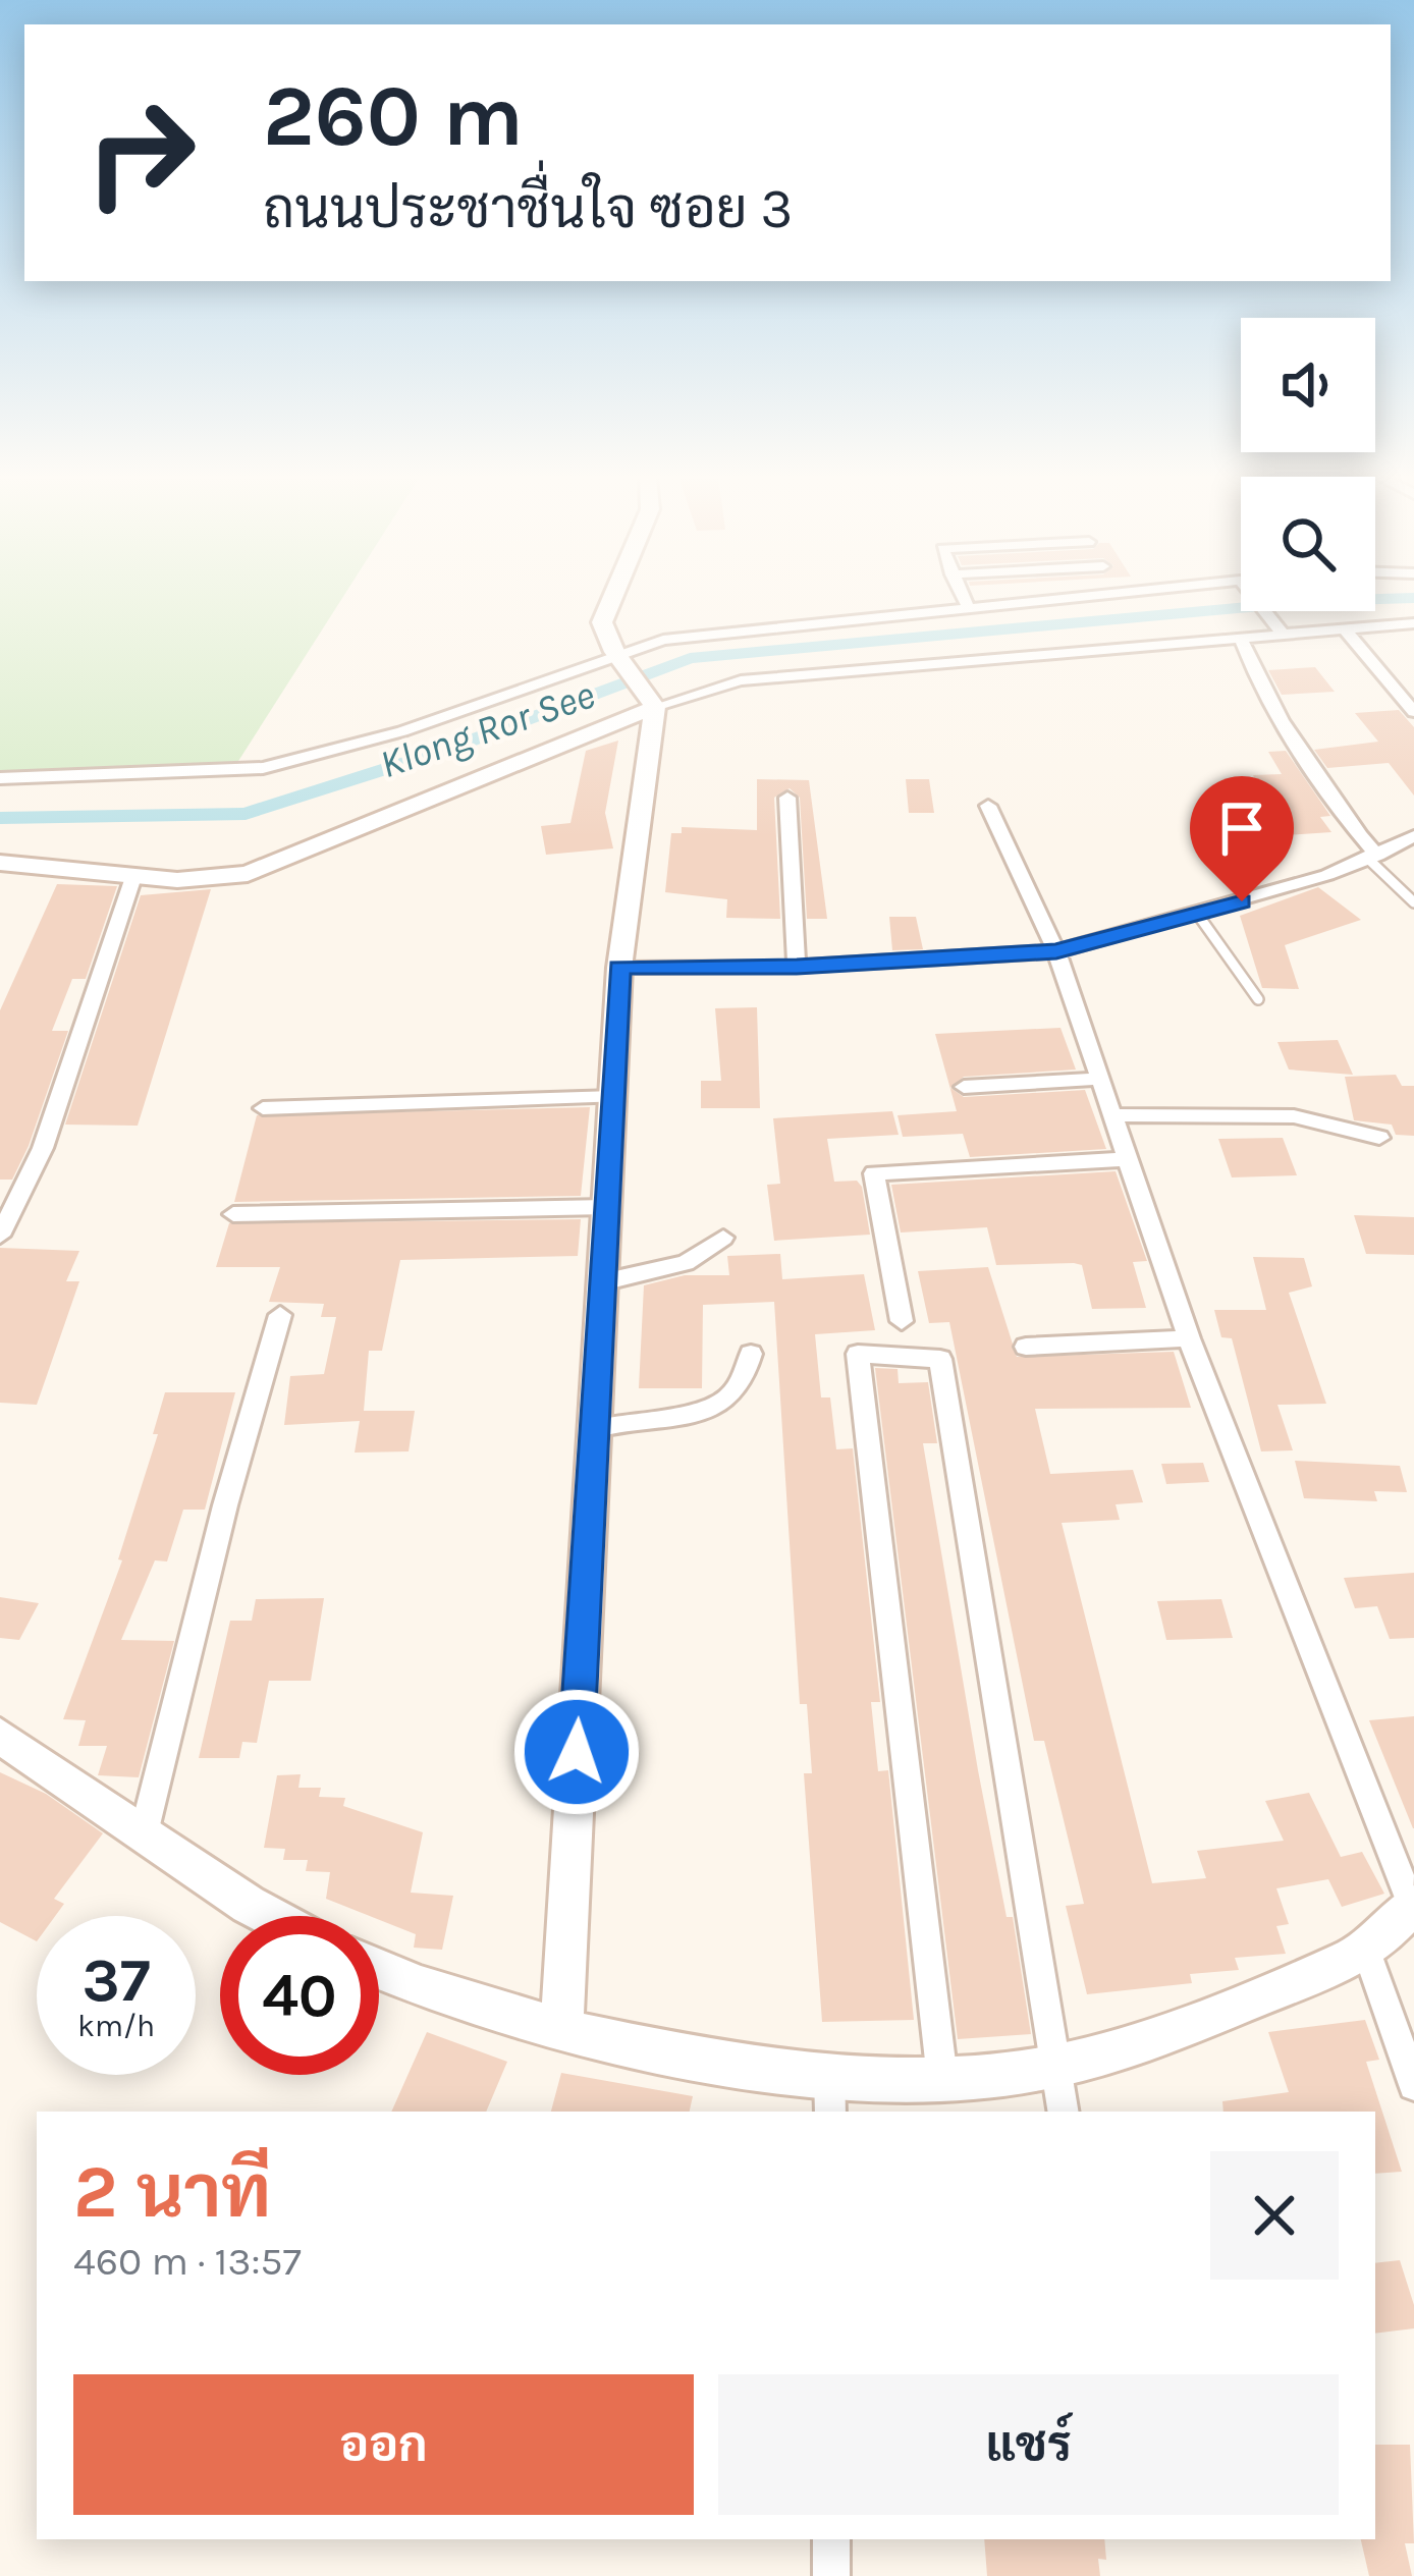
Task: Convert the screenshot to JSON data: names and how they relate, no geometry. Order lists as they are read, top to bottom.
{
  "water": ["Klong Ror See"],
  "page": {
    "turn": ["260 m", "ถนนประชาชื่นใจ ซอย 3"],
    "speed": "37 km/h",
    "limit": "40",
    "heading": ["2 นาที", "460 m · 13:57"],
    "buttons": ["ออก", "แชร์"]
  }
}
